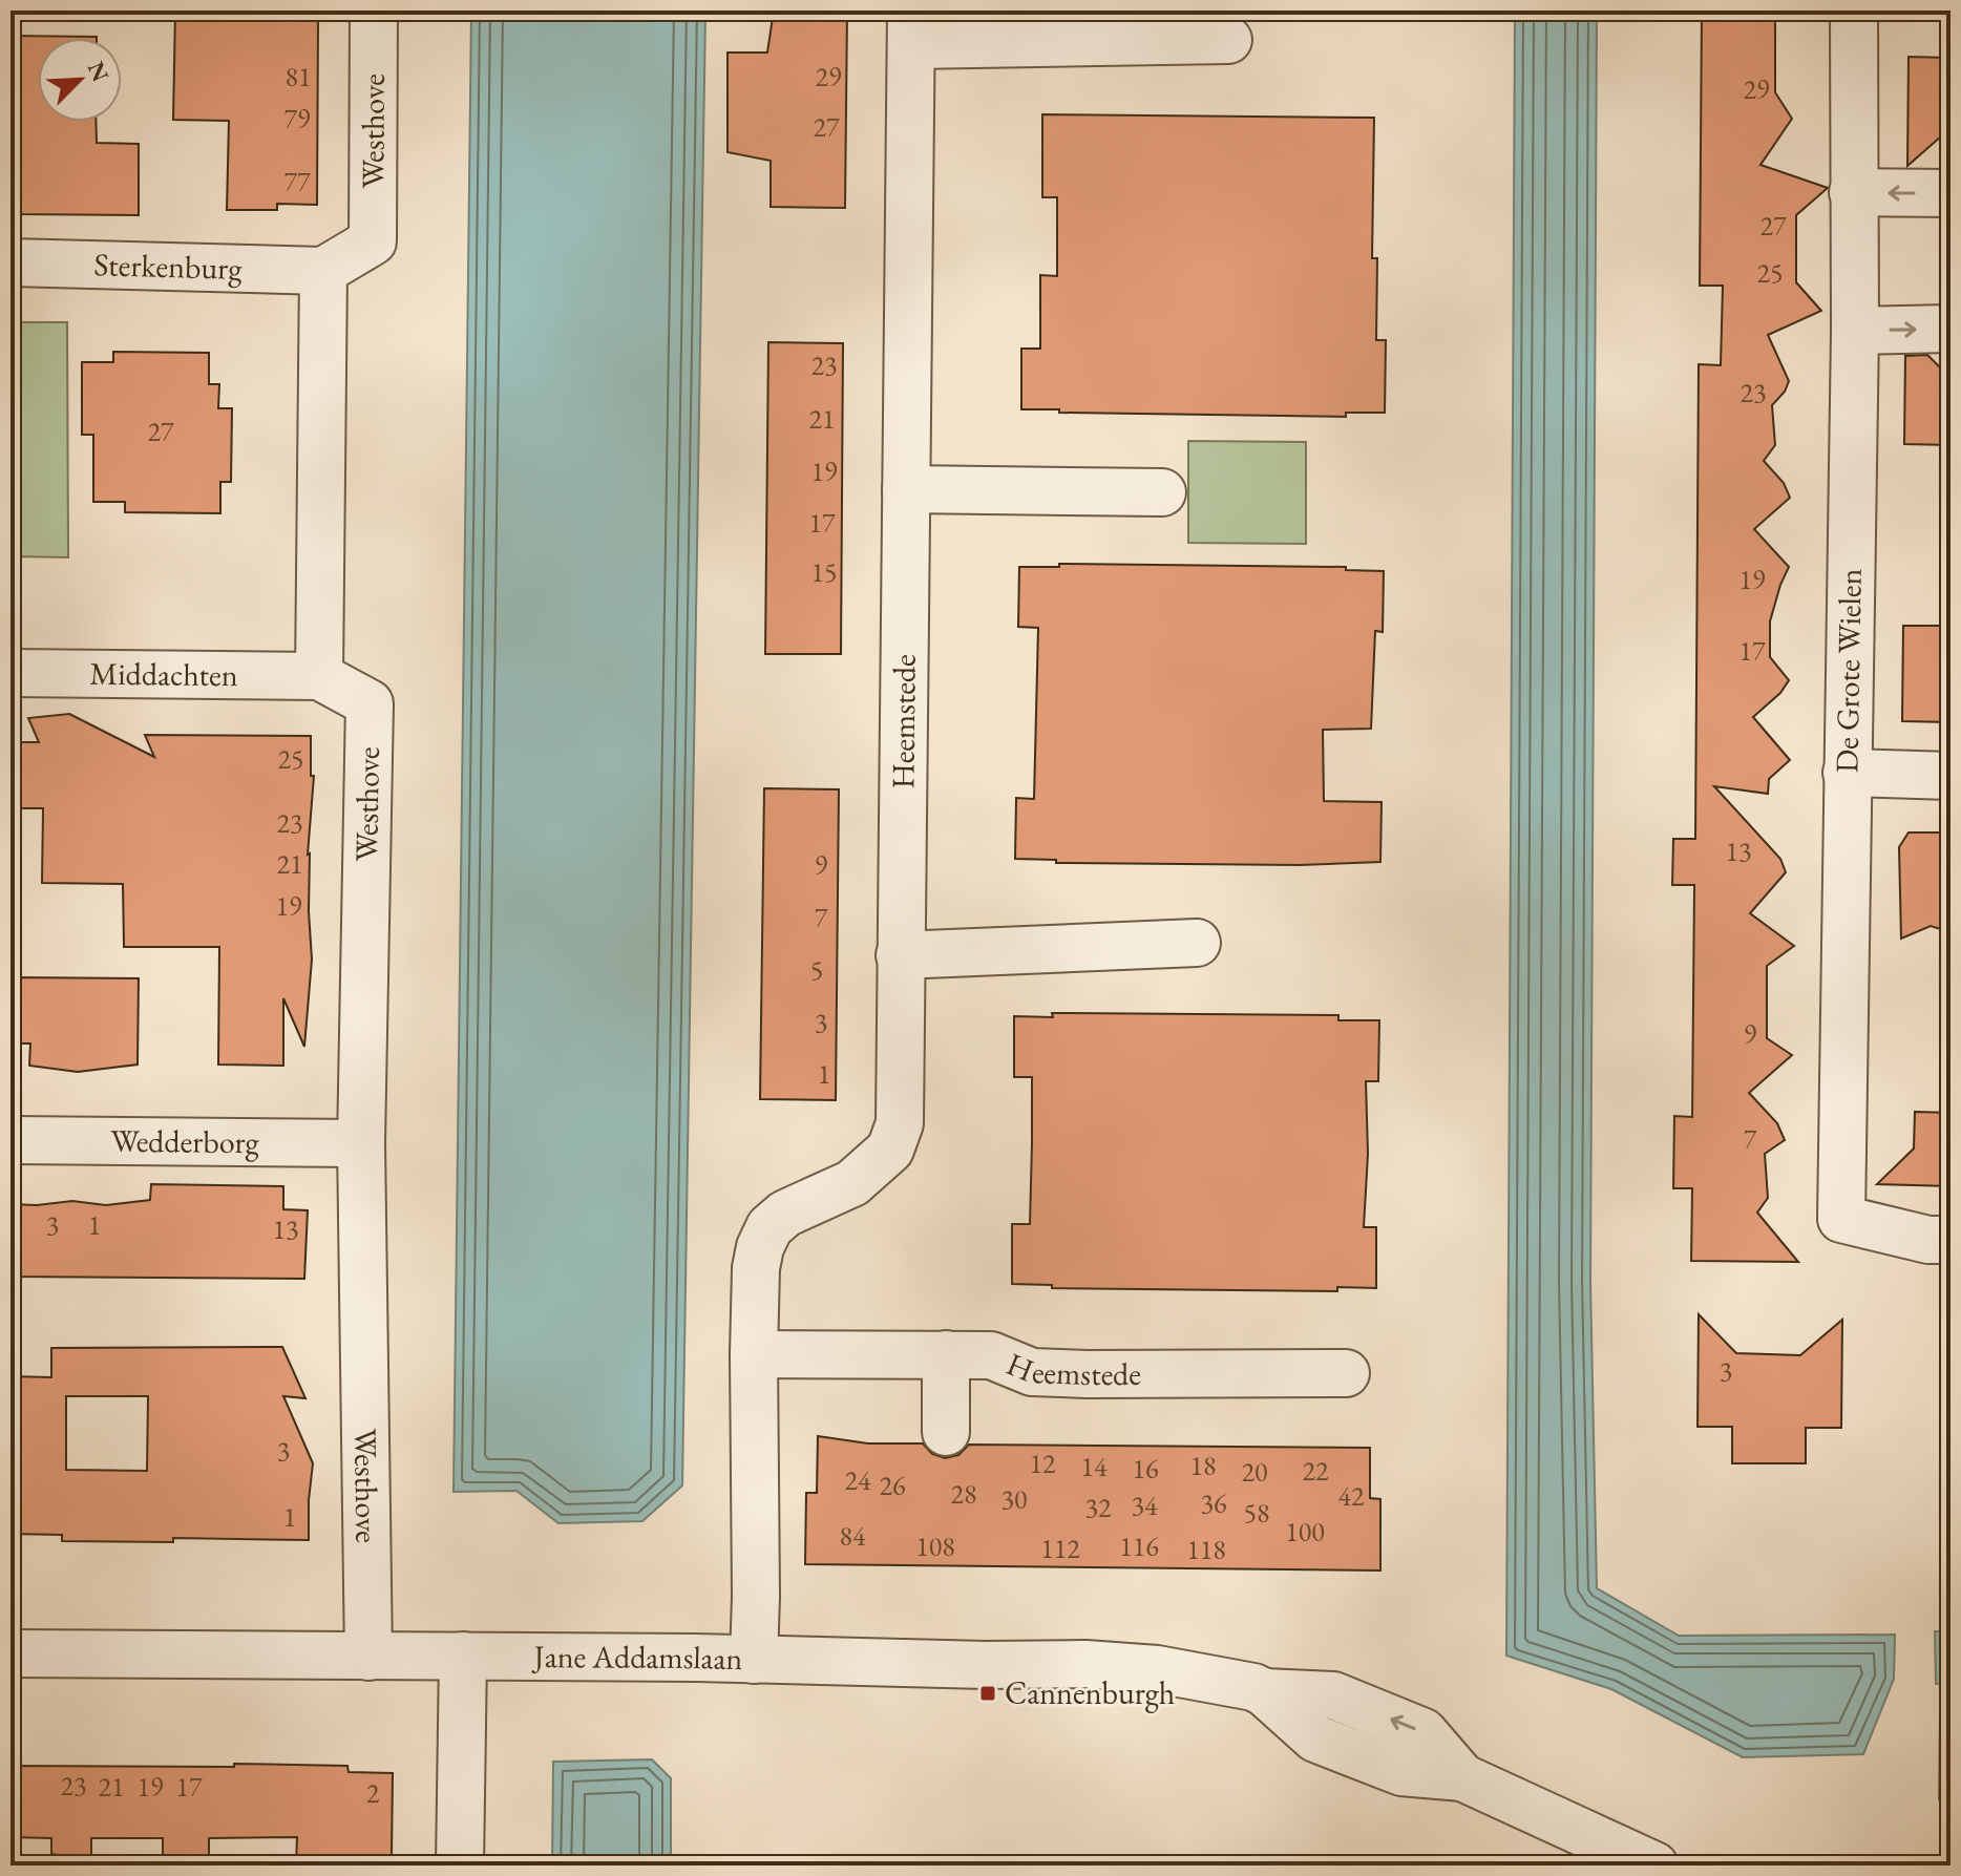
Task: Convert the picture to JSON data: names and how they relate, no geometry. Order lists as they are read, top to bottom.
{
  "streets": {
    "street": [
      "Westhove",
      "Sterkenburg",
      "De Grote Wielen",
      "Middachten",
      "Heemstede",
      "Wedderborg",
      "Jane Addamslaan"
    ]
  },
  "crossings": [
    ["Westhove", "Sterkenburg"],
    ["Westhove", "Middachten"],
    ["Westhove", "Wedderborg"],
    ["Westhove", "Jane Addamslaan"],
    ["Heemstede", "Jane Addamslaan"]
  ],
  "places": {
    "transit": ["Cannenburgh"]
  },
  "house_numbers": [
    "81",
    "29",
    "29",
    "79",
    "27",
    "77",
    "27",
    "25",
    "23",
    "23",
    "21",
    "27",
    "19",
    "17",
    "15",
    "19",
    "17",
    "25",
    "23",
    "13",
    "21",
    "9",
    "19",
    "7",
    "5",
    "3",
    "9",
    "1",
    "7",
    "3",
    "1",
    "13",
    "3",
    "3",
    "12",
    "18",
    "14",
    "16",
    "22",
    "20",
    "24",
    "26",
    "28",
    "42",
    "30",
    "36",
    "34",
    "32",
    "58",
    "1",
    "100",
    "84",
    "108",
    "116",
    "112",
    "118",
    "23",
    "21",
    "19",
    "17",
    "2"
  ],
  "north": "top right"
}
